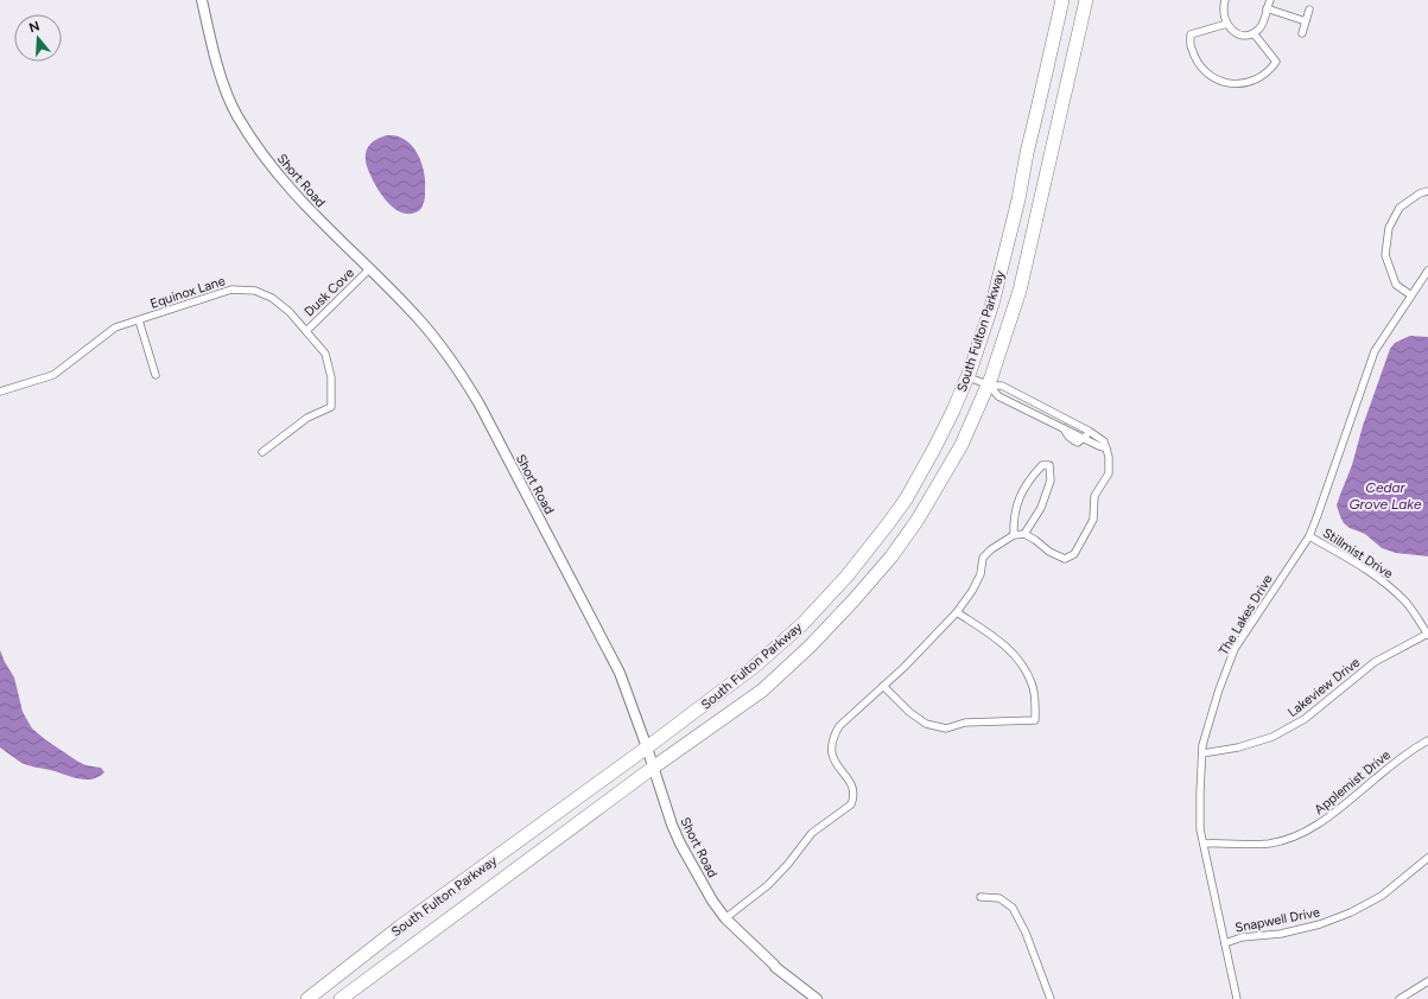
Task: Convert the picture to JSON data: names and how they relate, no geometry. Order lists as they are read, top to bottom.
{
  "streets": {
    "highway": ["South Fulton Parkway"],
    "street": [
      "Short Road",
      "Equinox Lane",
      "Dusk Cove",
      "Stillmist Drive",
      "The Lakes Drive",
      "Lakeview Drive",
      "Applemist Drive",
      "Snapwell Drive"
    ]
  },
  "crossings": [
    ["Short Road", "Dusk Cove"],
    ["Short Road", "South Fulton Parkway"],
    ["Equinox Lane", "Dusk Cove"],
    ["Stillmist Drive", "The Lakes Drive"],
    ["Stillmist Drive", "Lakeview Drive"],
    ["The Lakes Drive", "Lakeview Drive"],
    ["The Lakes Drive", "Applemist Drive"],
    ["The Lakes Drive", "Snapwell Drive"]
  ],
  "water": ["Cedar Grove Lake"],
  "north": "top"
}
